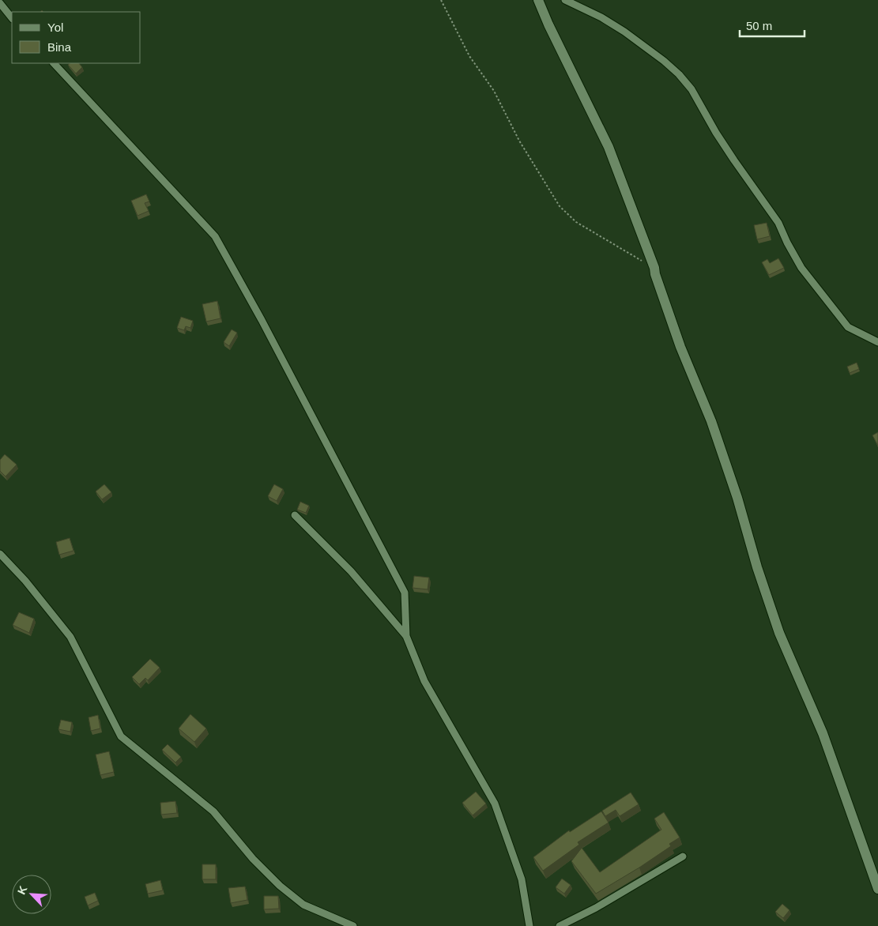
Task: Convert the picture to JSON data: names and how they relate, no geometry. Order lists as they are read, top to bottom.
{
  "legend": ["Yol", "Bina"],
  "scale_bar": "50 m",
  "north": "top left"
}
